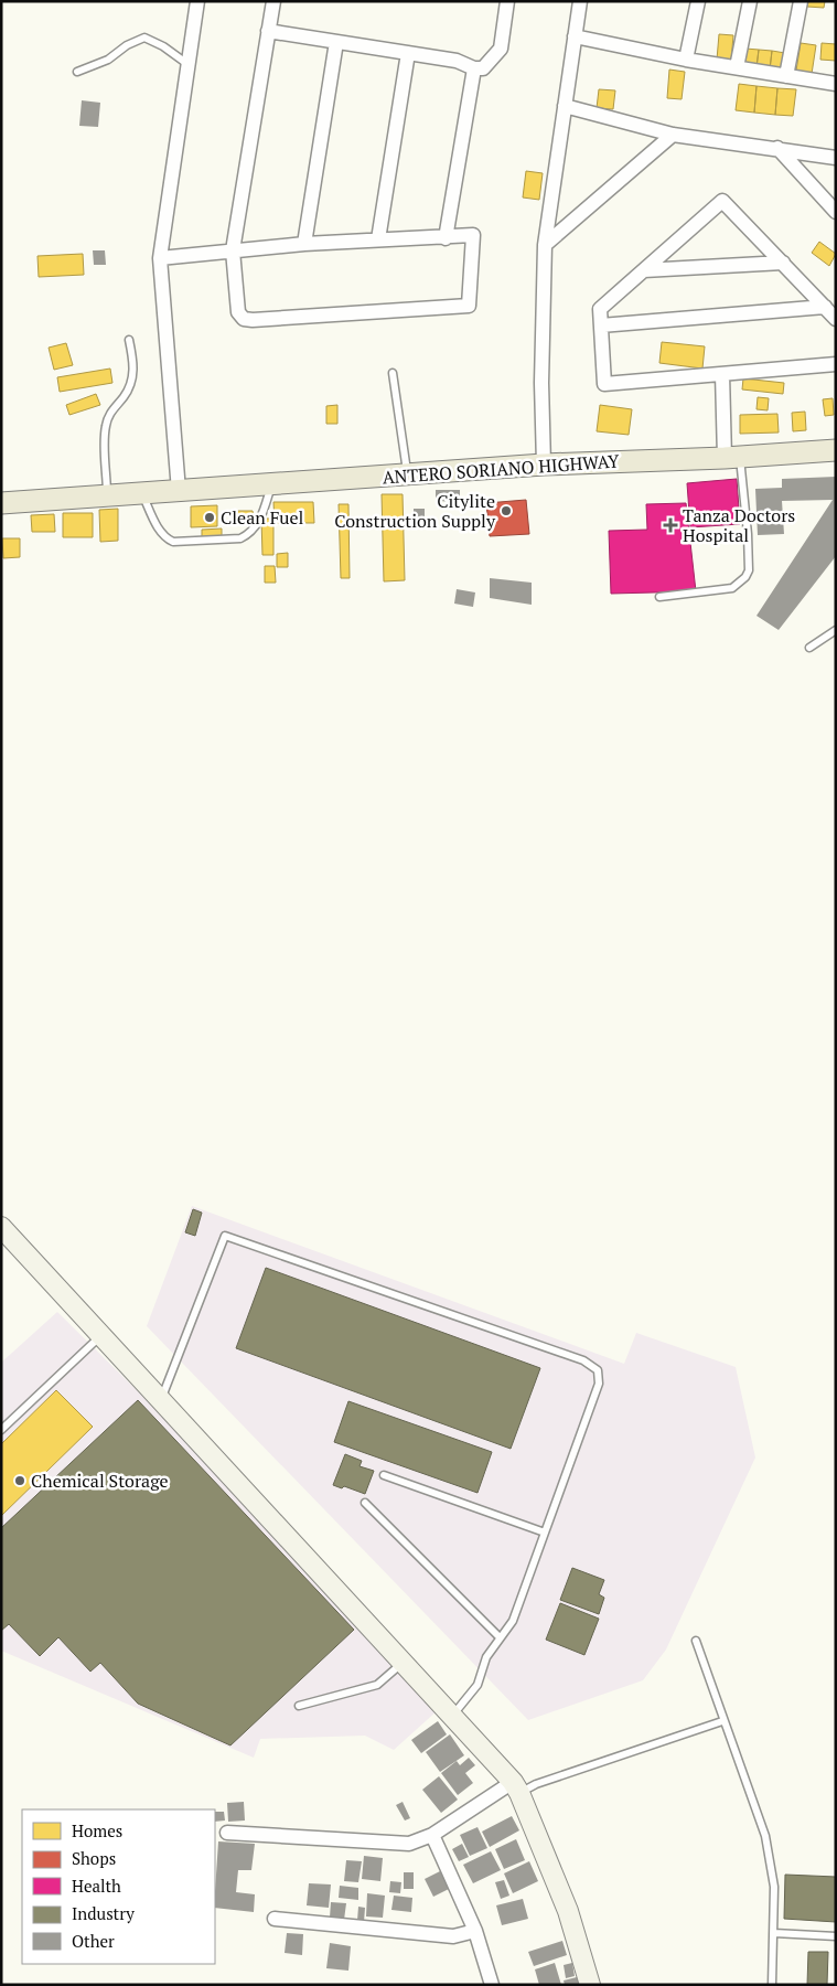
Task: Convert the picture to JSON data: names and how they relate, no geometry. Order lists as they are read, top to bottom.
{
  "streets": {
    "main road": ["ANTERO SORIANO HIGHWAY"]
  },
  "places": {
    "other": ["Citylite Construction Supply", "Clean Fuel", "Chemical Storage"],
    "health": ["Tanza Doctors Hospital"]
  },
  "legend": [
    "Homes",
    "Shops",
    "Health",
    "Industry",
    "Other"
  ]
}
